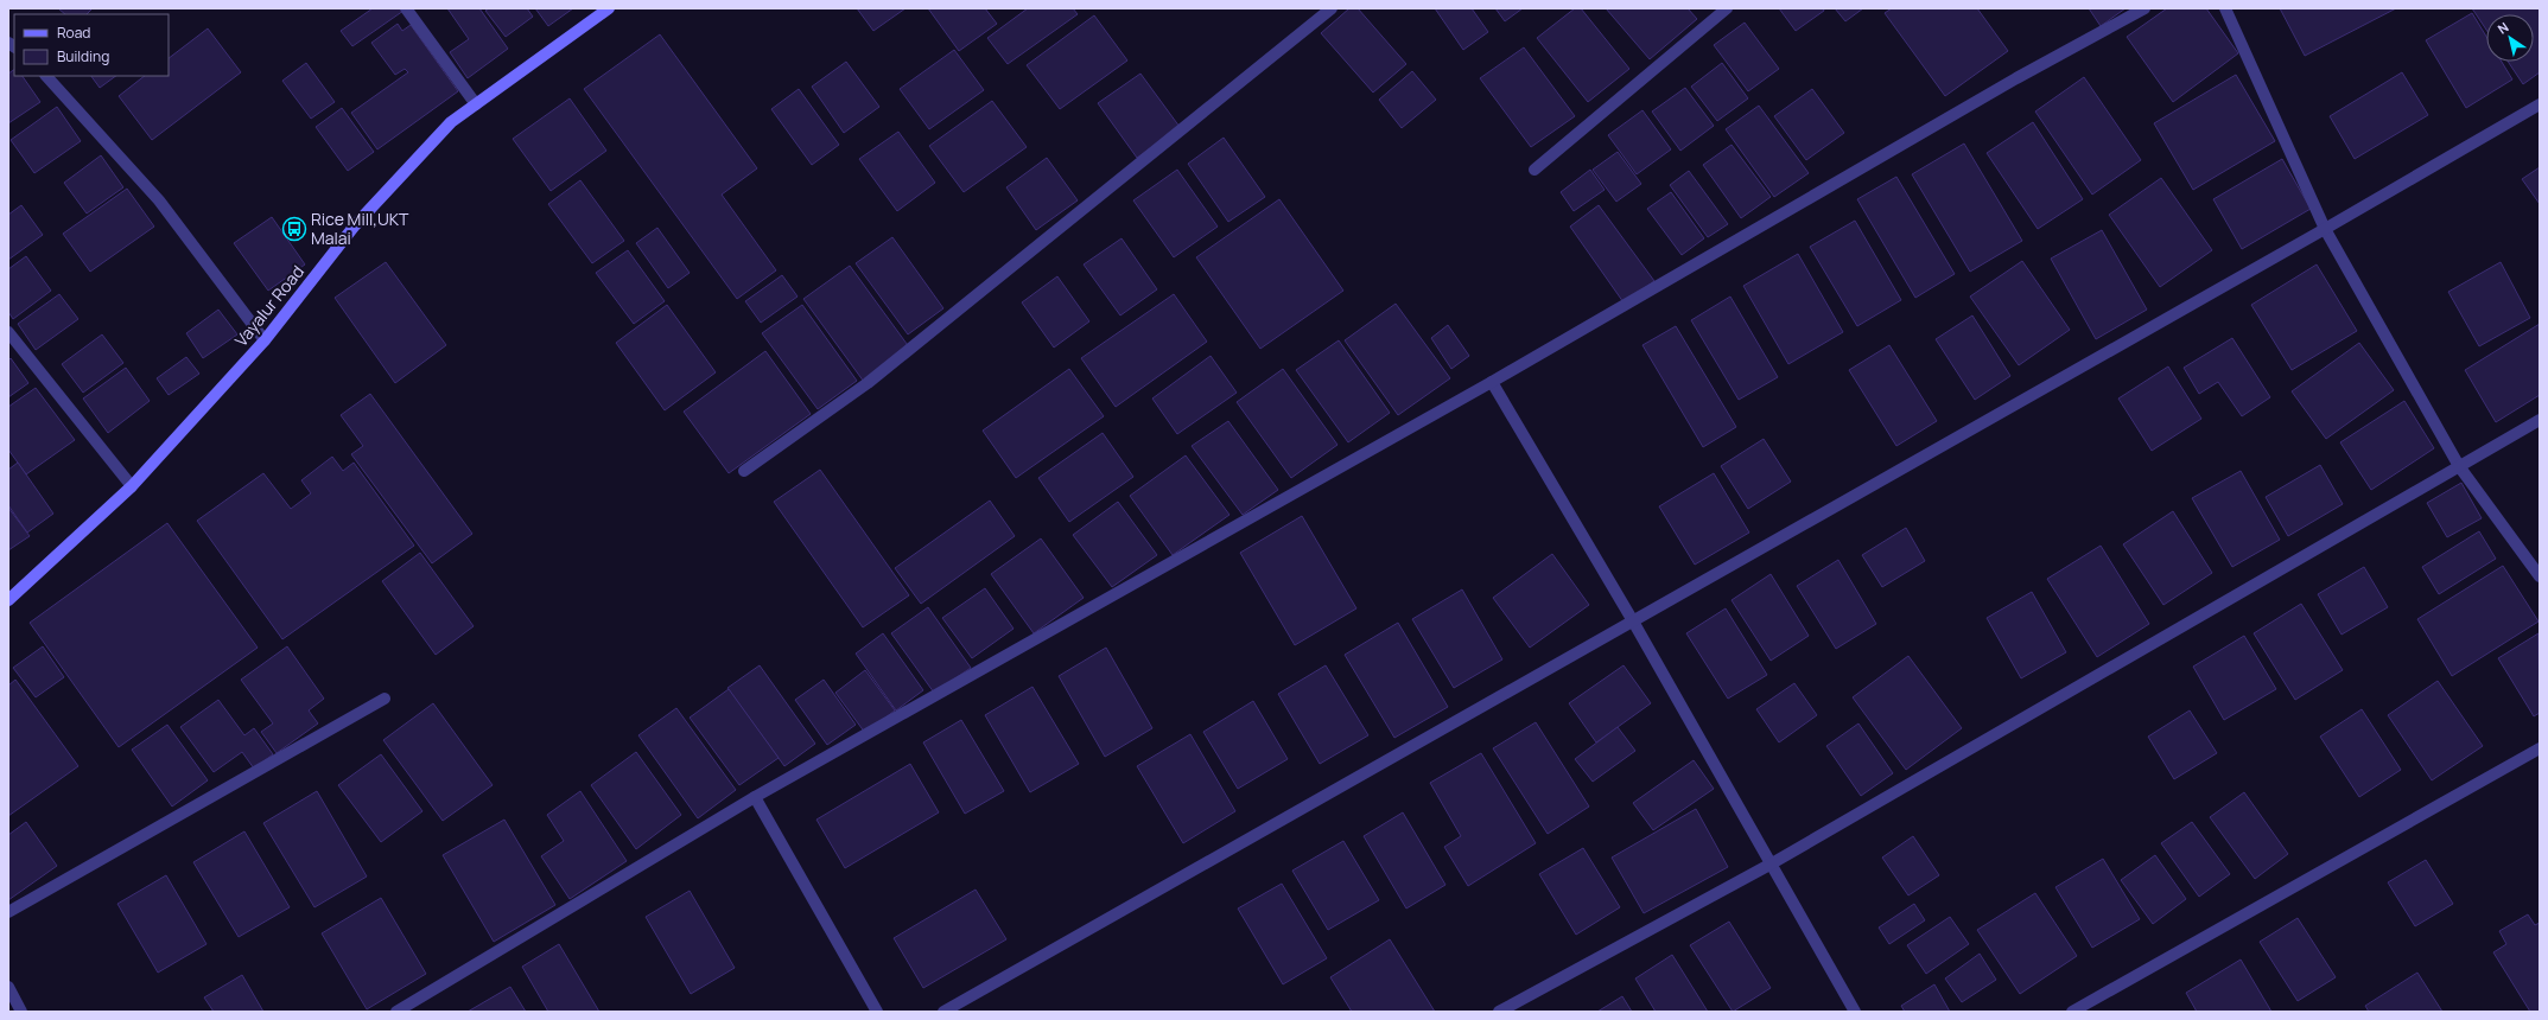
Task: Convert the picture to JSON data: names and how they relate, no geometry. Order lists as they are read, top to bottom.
{
  "streets": {
    "main road": ["Vayalur Road"]
  },
  "places": {
    "bus stop": ["Rice Mill,UKT Malai"]
  },
  "legend": ["Road", "Building"],
  "north": "top left"
}
